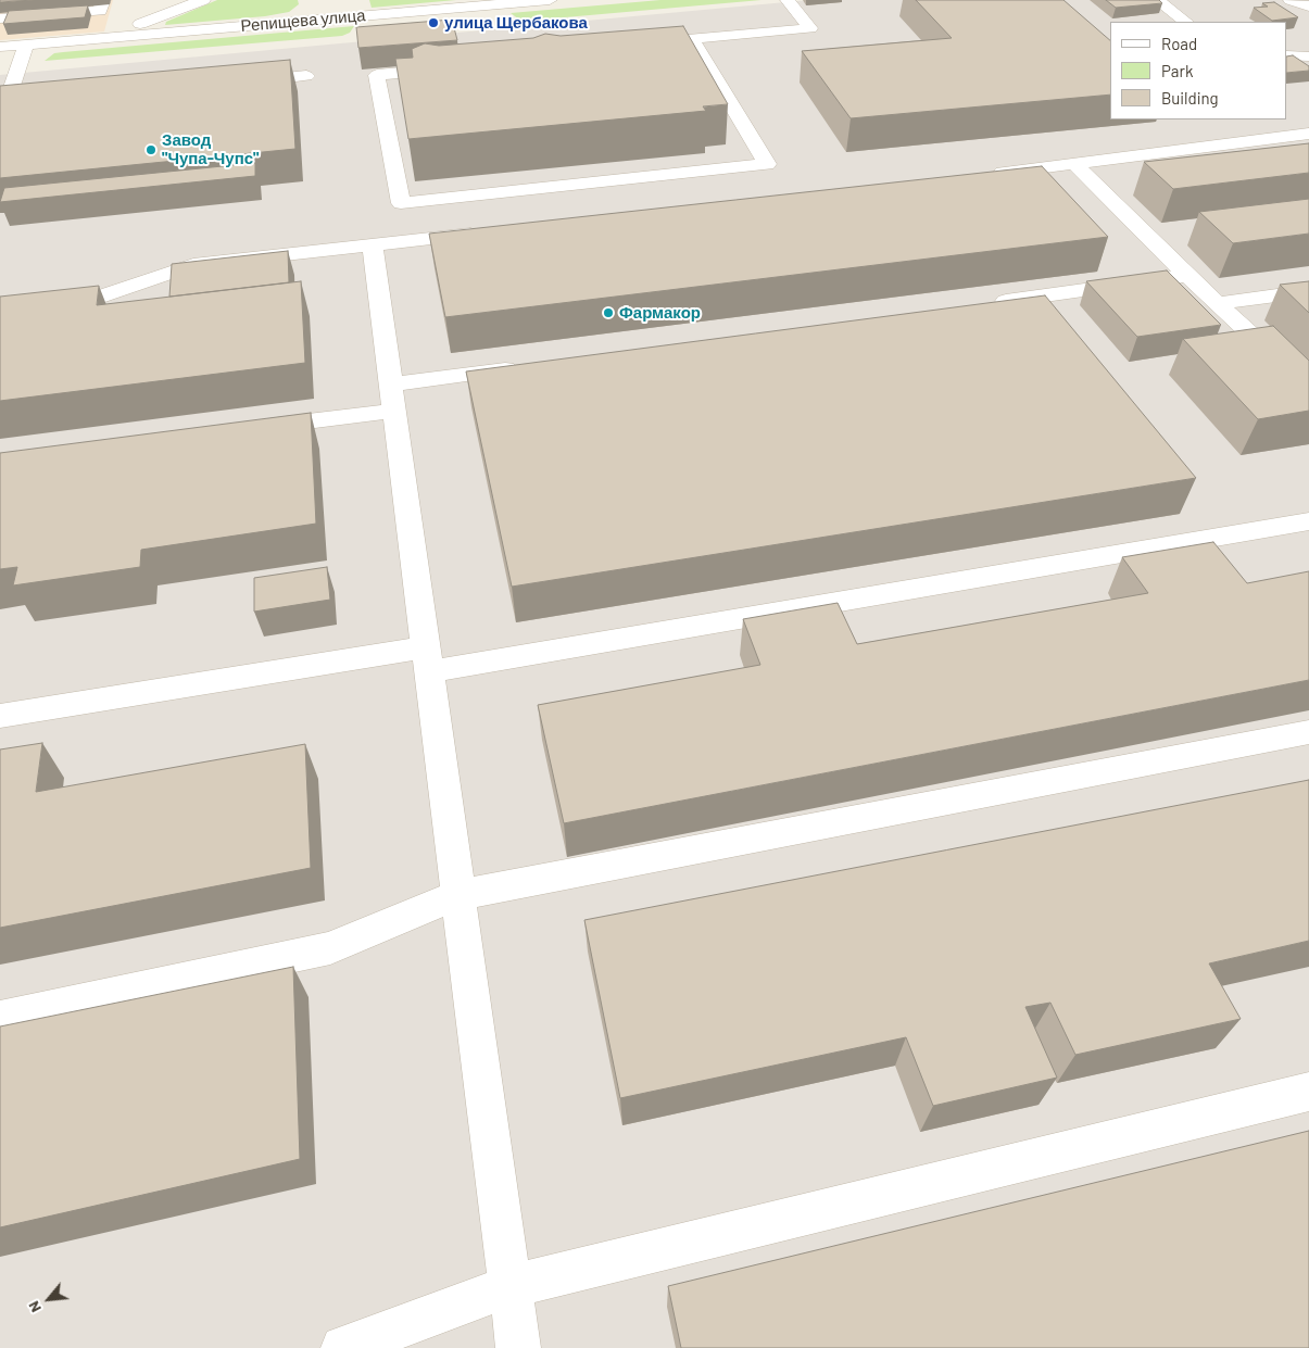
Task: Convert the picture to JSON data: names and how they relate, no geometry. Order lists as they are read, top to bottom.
{
  "streets": {
    "street": ["Репищева улица"]
  },
  "places": ["улица Щербакова", "Завод \"Чупа-Чупс\"", "Фармакор"],
  "legend": ["Road", "Park", "Building"],
  "north": "bottom left"
}
